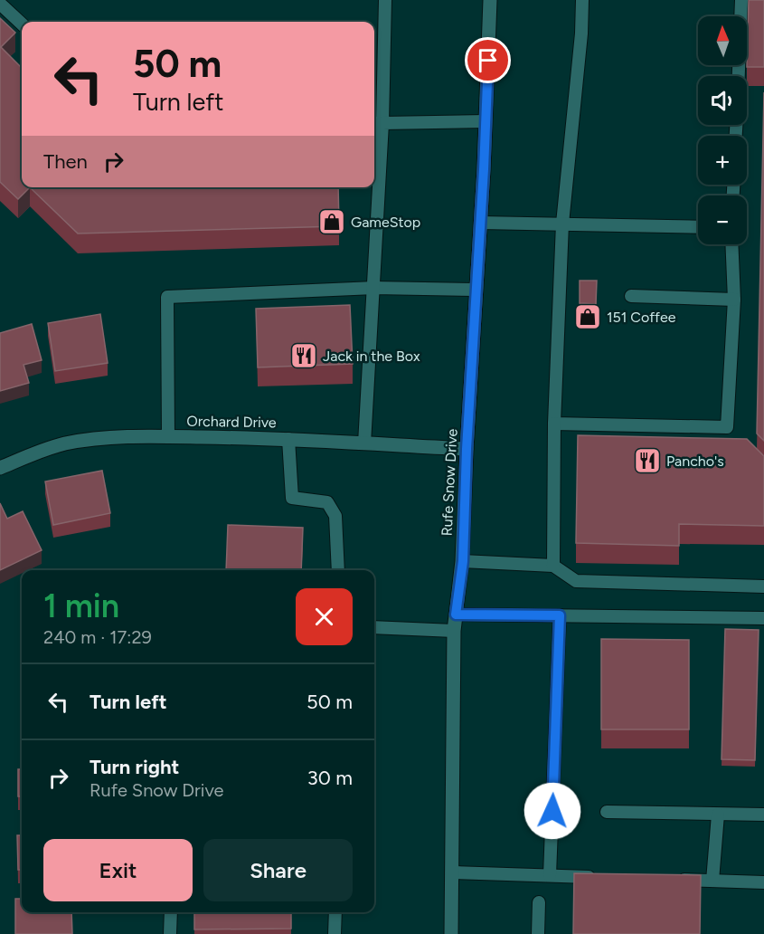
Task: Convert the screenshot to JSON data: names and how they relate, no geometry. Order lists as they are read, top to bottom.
{
  "streets": {
    "main road": ["Orchard Drive", "Rufe Snow Drive"]
  },
  "crossings": [
    ["Orchard Drive", "Rufe Snow Drive"]
  ],
  "places": {
    "shop": ["GameStop", "151 Coffee"],
    "restaurant": ["Jack in the Box", "Pancho's"]
  },
  "north": "top",
  "page": {
    "map_buttons": ["+", "−"],
    "turn": ["50 m", "Turn left"],
    "then": "Then",
    "heading": ["1 min", "240 m · 17:29"],
    "list": [
      {
        "name": "Turn left",
        "value": "50 m"
      },
      {
        "name": "Turn right",
        "note": "Rufe Snow Drive",
        "value": "30 m"
      }
    ],
    "buttons": ["Exit", "Share"]
  }
}
